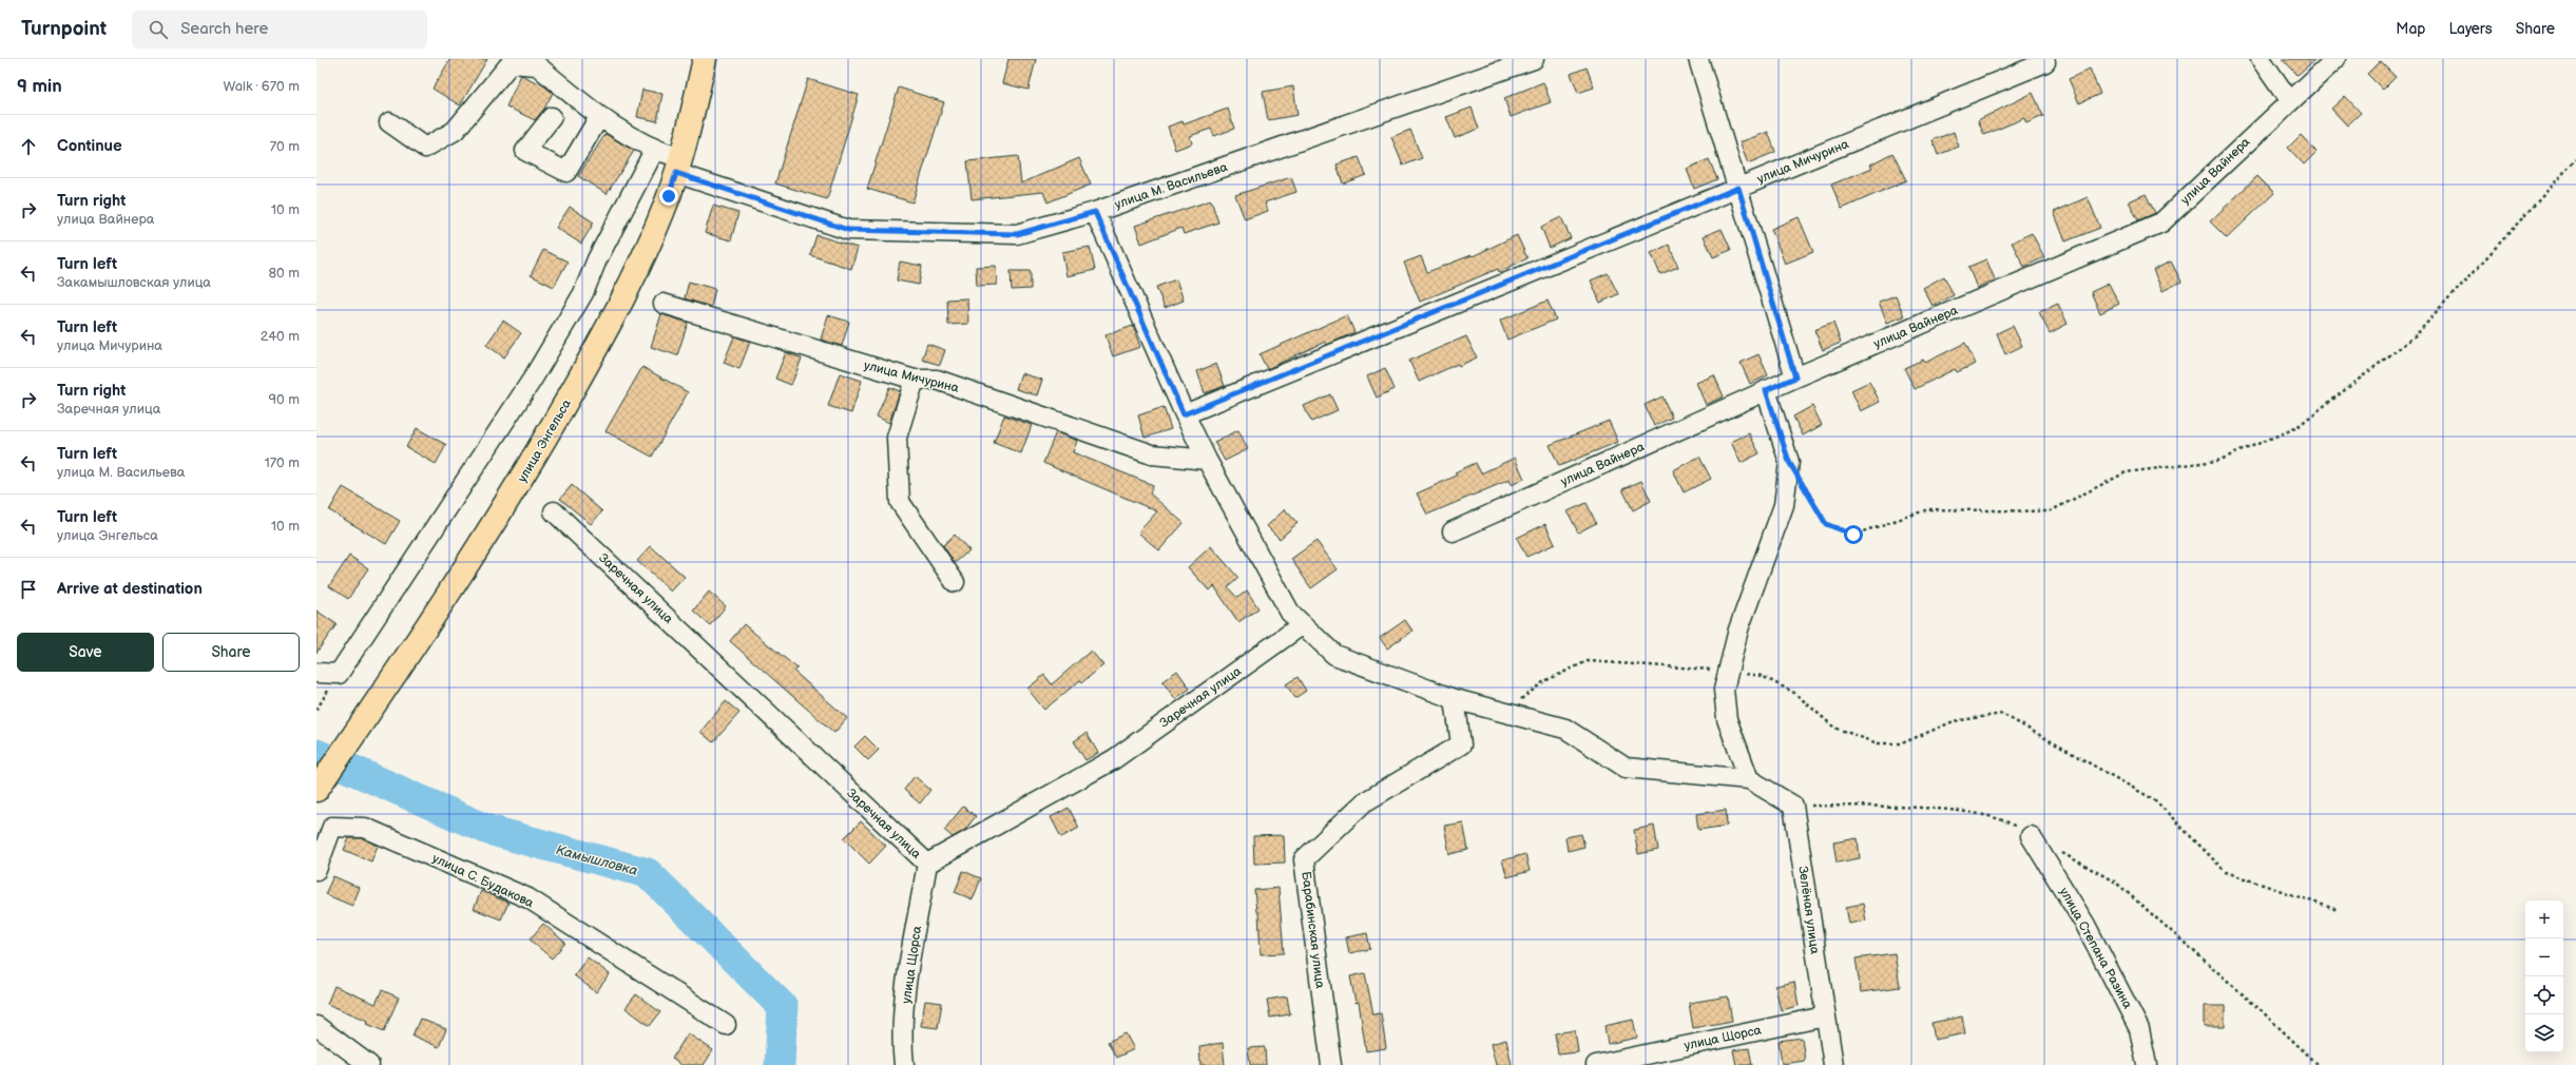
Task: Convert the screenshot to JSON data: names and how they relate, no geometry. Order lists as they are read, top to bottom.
{
  "streets": {
    "main road": ["улица Энгельса"],
    "street": [
      "улица Мичурина",
      "улица Вайнера",
      "улица М. Васильева",
      "Заречная улица",
      "улица С. Будакова",
      "Зелёная улица",
      "Барабинская улица",
      "улица Степана Разина",
      "улица Щорса"
    ]
  },
  "crossings": [
    ["улица М. Васильева", "улица Энгельса"],
    ["Заречная улица", "улица Щорса"],
    ["Зелёная улица", "улица Щорса"]
  ],
  "water": ["Камышловка"],
  "page": {
    "header": "Turnpoint",
    "search": "Search here",
    "nav": ["Map", "Layers", "Share"],
    "heading": ["9 min", "Walk · 670 m"],
    "list": [
      ["Continue", "70 m"],
      ["Turn right", "улица Вайнера", "10 m"],
      ["Turn left", "Закамышловская улица", "80 m"],
      ["Turn left", "улица Мичурина", "240 m"],
      ["Turn right", "Заречная улица", "90 m"],
      ["Turn left", "улица М. Васильева", "170 m"],
      ["Turn left", "улица Энгельса", "10 m"],
      "Arrive at destination"
    ],
    "buttons": ["Save", "Share"],
    "map_buttons": ["+", "−"]
  }
}
